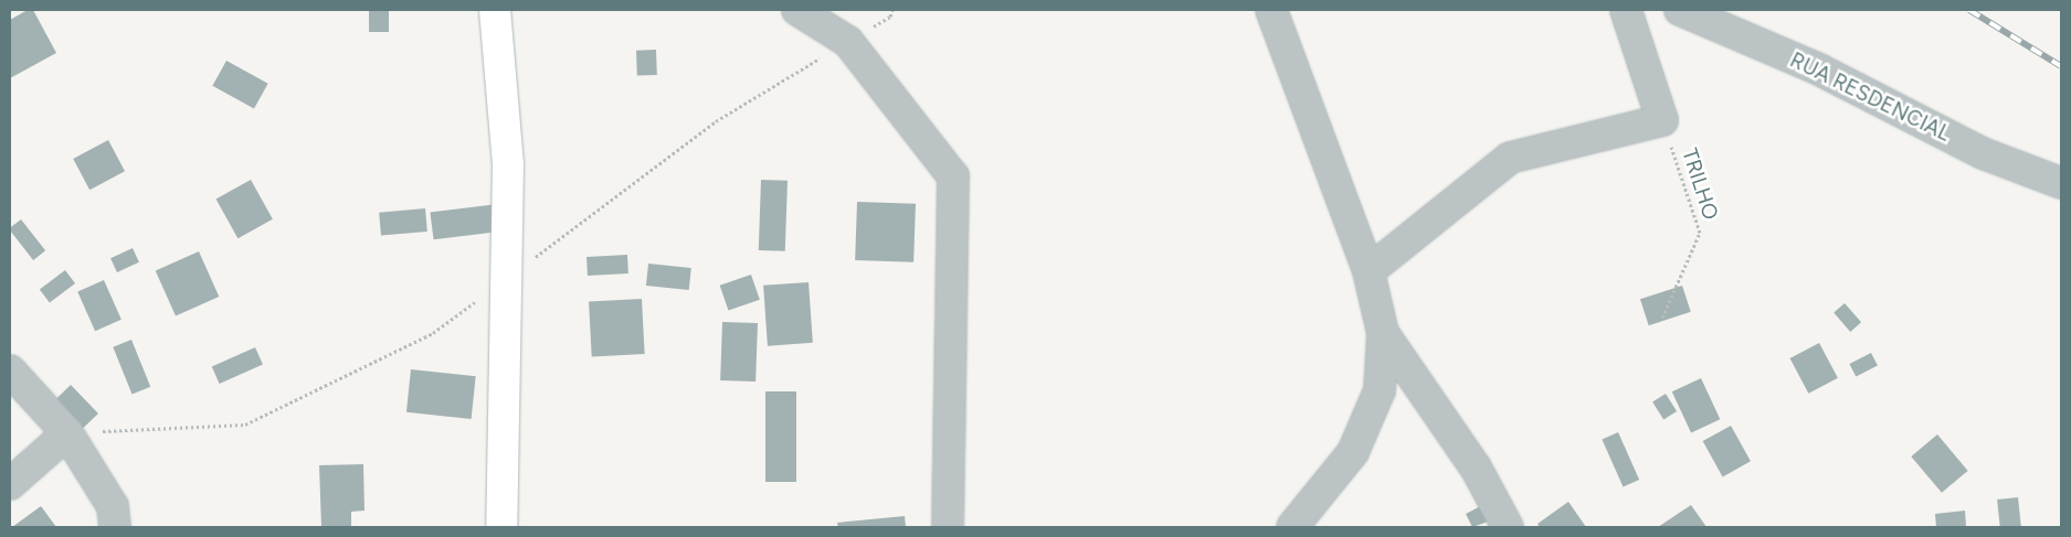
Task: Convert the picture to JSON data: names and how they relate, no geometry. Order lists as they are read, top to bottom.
{
  "streets": {
    "street": ["RUA RESDENCIAL"],
    "path": ["TRILHO"]
  }
}
